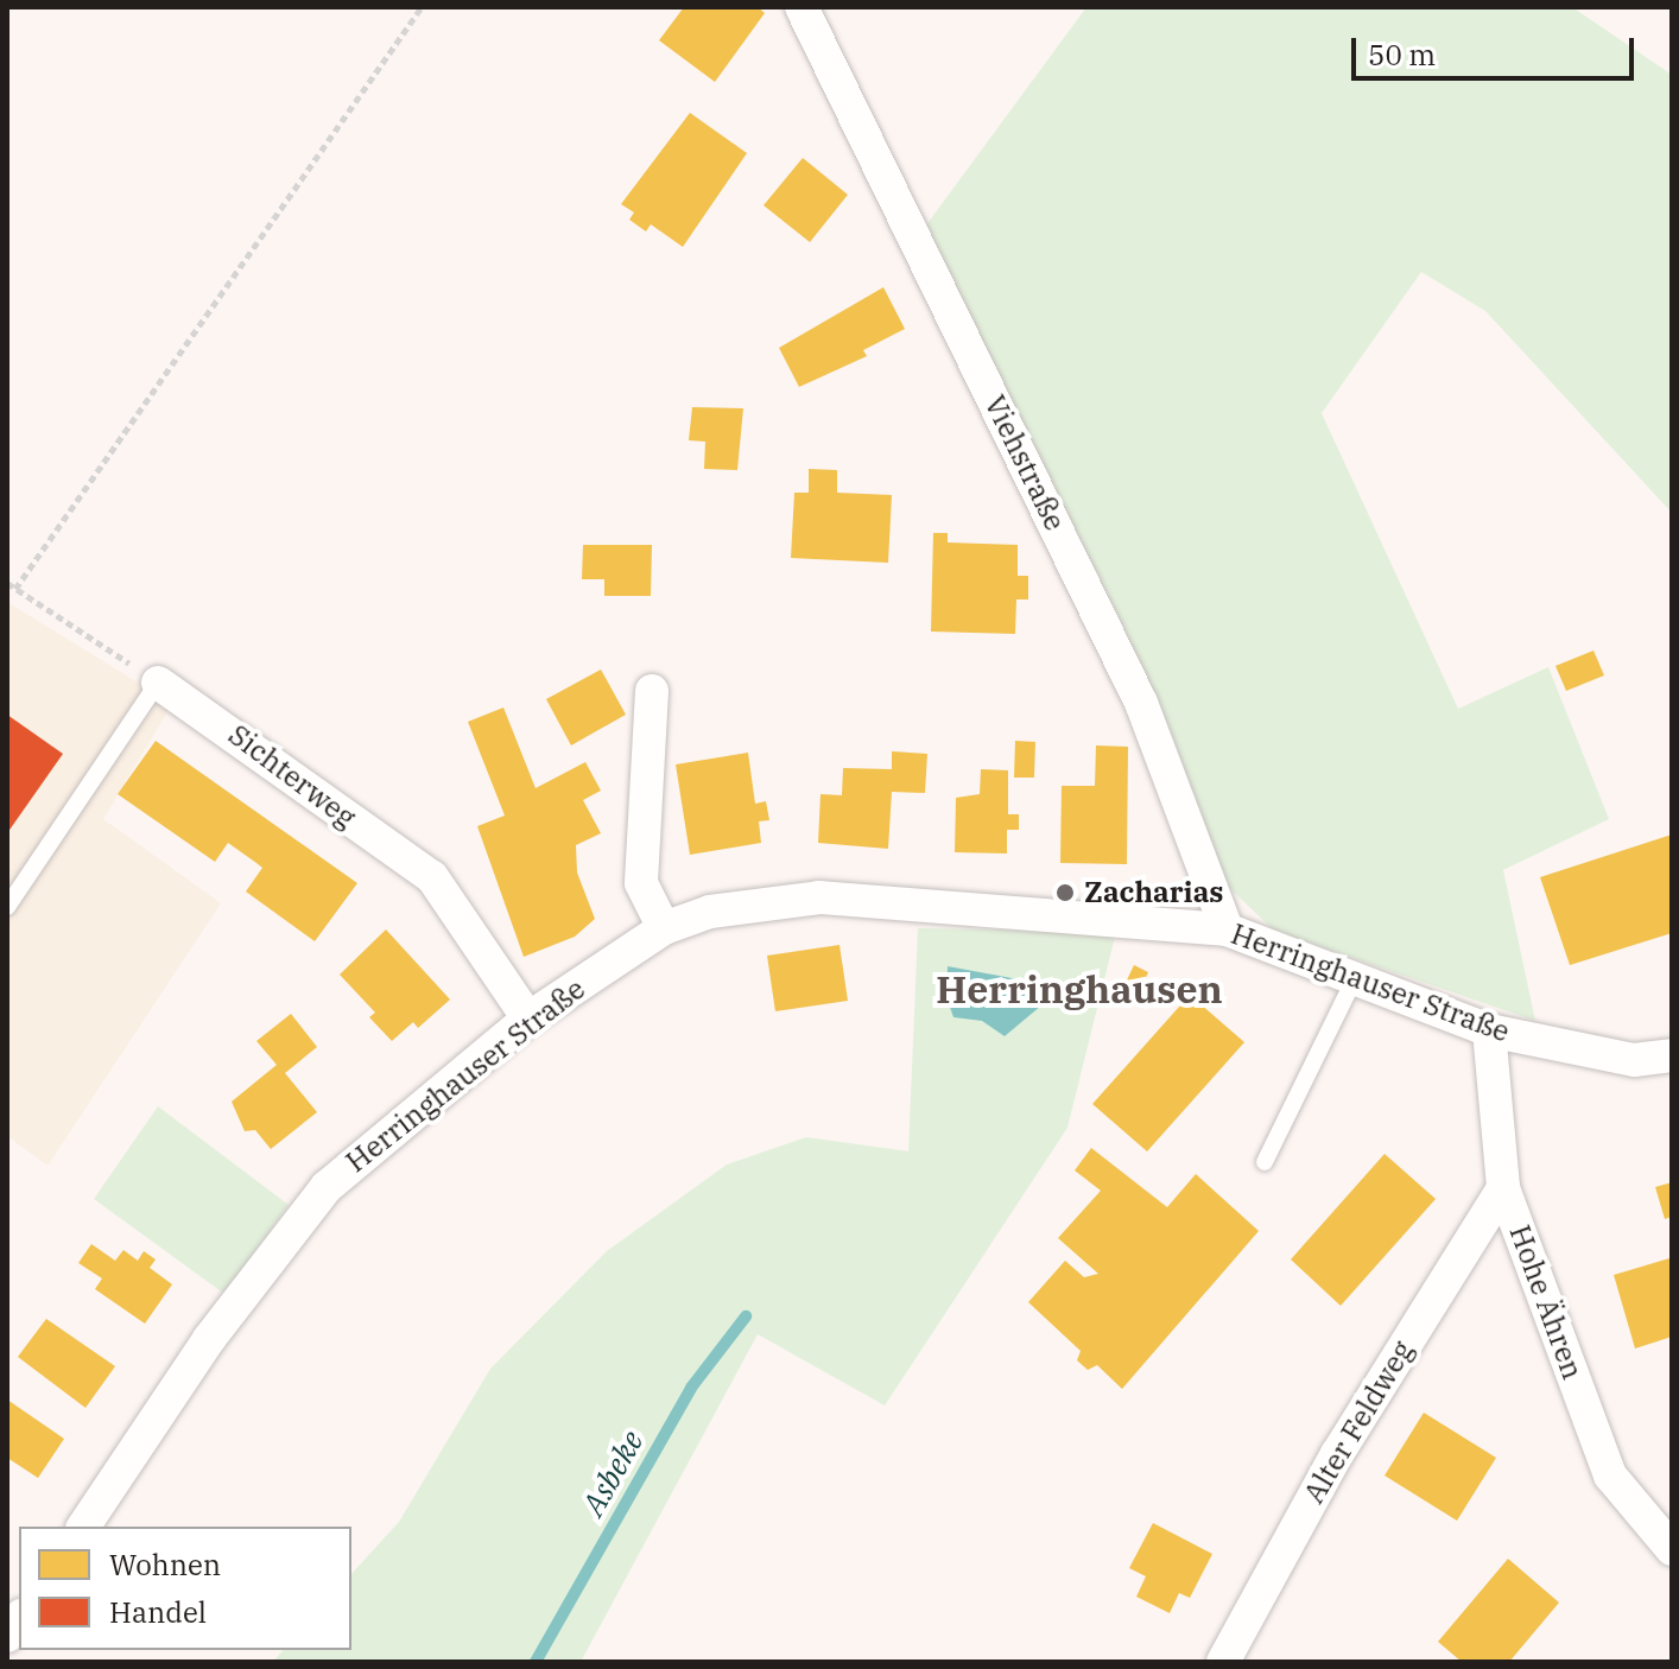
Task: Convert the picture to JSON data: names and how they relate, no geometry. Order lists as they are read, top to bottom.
{
  "streets": {
    "street": [
      "Viehstraße",
      "Sichterweg",
      "Herringhauser Straße",
      "Hohe Ähren",
      "Alter Feldweg"
    ]
  },
  "crossings": [
    ["Viehstraße", "Herringhauser Straße"],
    ["Sichterweg", "Herringhauser Straße"],
    ["Herringhauser Straße", "Hohe Ähren"],
    ["Hohe Ähren", "Alter Feldweg"]
  ],
  "districts": ["Herringhausen"],
  "water": ["Asbeke"],
  "places": ["Zacharias"],
  "legend": ["Wohnen", "Handel"],
  "scale_bar": "50 m"
}
